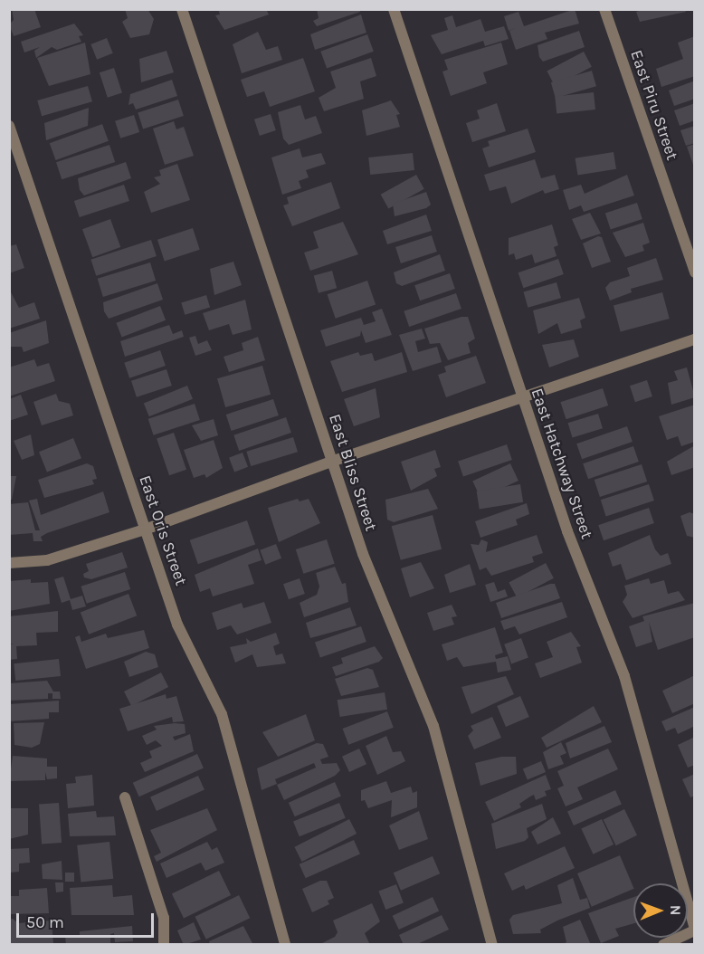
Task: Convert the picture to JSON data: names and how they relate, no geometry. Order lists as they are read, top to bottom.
{
  "streets": {
    "street": [
      "East Piru Street",
      "East Hatchway Street",
      "East Bliss Street",
      "East Oris Street"
    ]
  },
  "scale_bar": "50 m",
  "north": "right"
}
